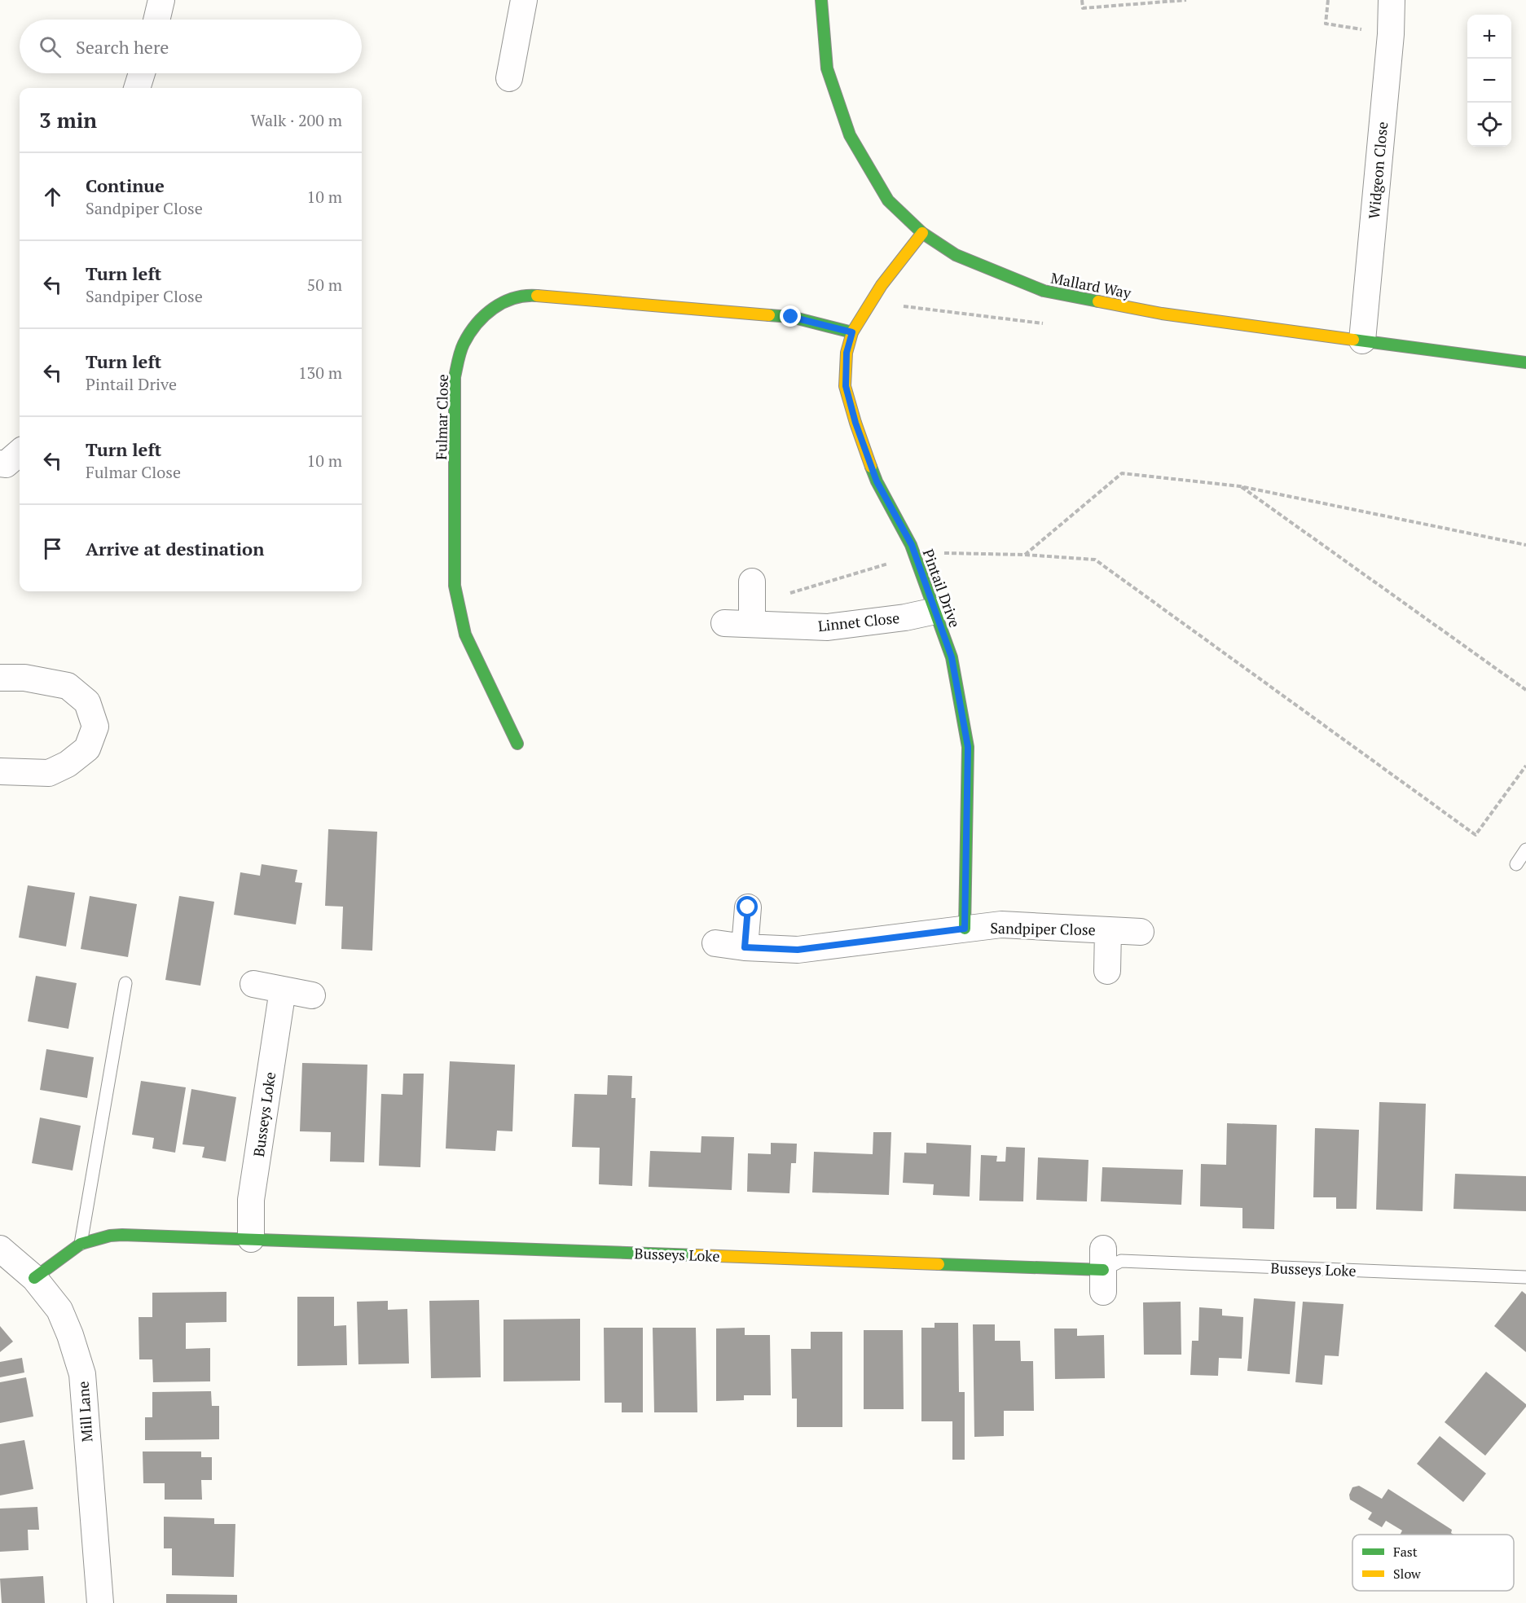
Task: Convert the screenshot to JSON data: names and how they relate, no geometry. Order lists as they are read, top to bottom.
{
  "streets": {
    "street": [
      "Widgeon Close",
      "Mallard Way",
      "Fulmar Close",
      "Pintail Drive",
      "Linnet Close",
      "Sandpiper Close",
      "Busseys Loke",
      "Mill Lane"
    ]
  },
  "crossings": [
    ["Widgeon Close", "Mallard Way"],
    ["Mallard Way", "Pintail Drive"],
    ["Fulmar Close", "Pintail Drive"],
    ["Pintail Drive", "Linnet Close"],
    ["Pintail Drive", "Sandpiper Close"],
    ["Busseys Loke", "Mill Lane"]
  ],
  "legend": ["Fast", "Slow"],
  "page": {
    "map_buttons": ["+", "−"],
    "search": "Search here",
    "heading": ["3 min", "Walk · 200 m"],
    "list": [
      ["Continue", "Sandpiper Close", "10 m"],
      ["Turn left", "Sandpiper Close", "50 m"],
      ["Turn left", "Pintail Drive", "130 m"],
      ["Turn left", "Fulmar Close", "10 m"],
      "Arrive at destination"
    ]
  }
}
